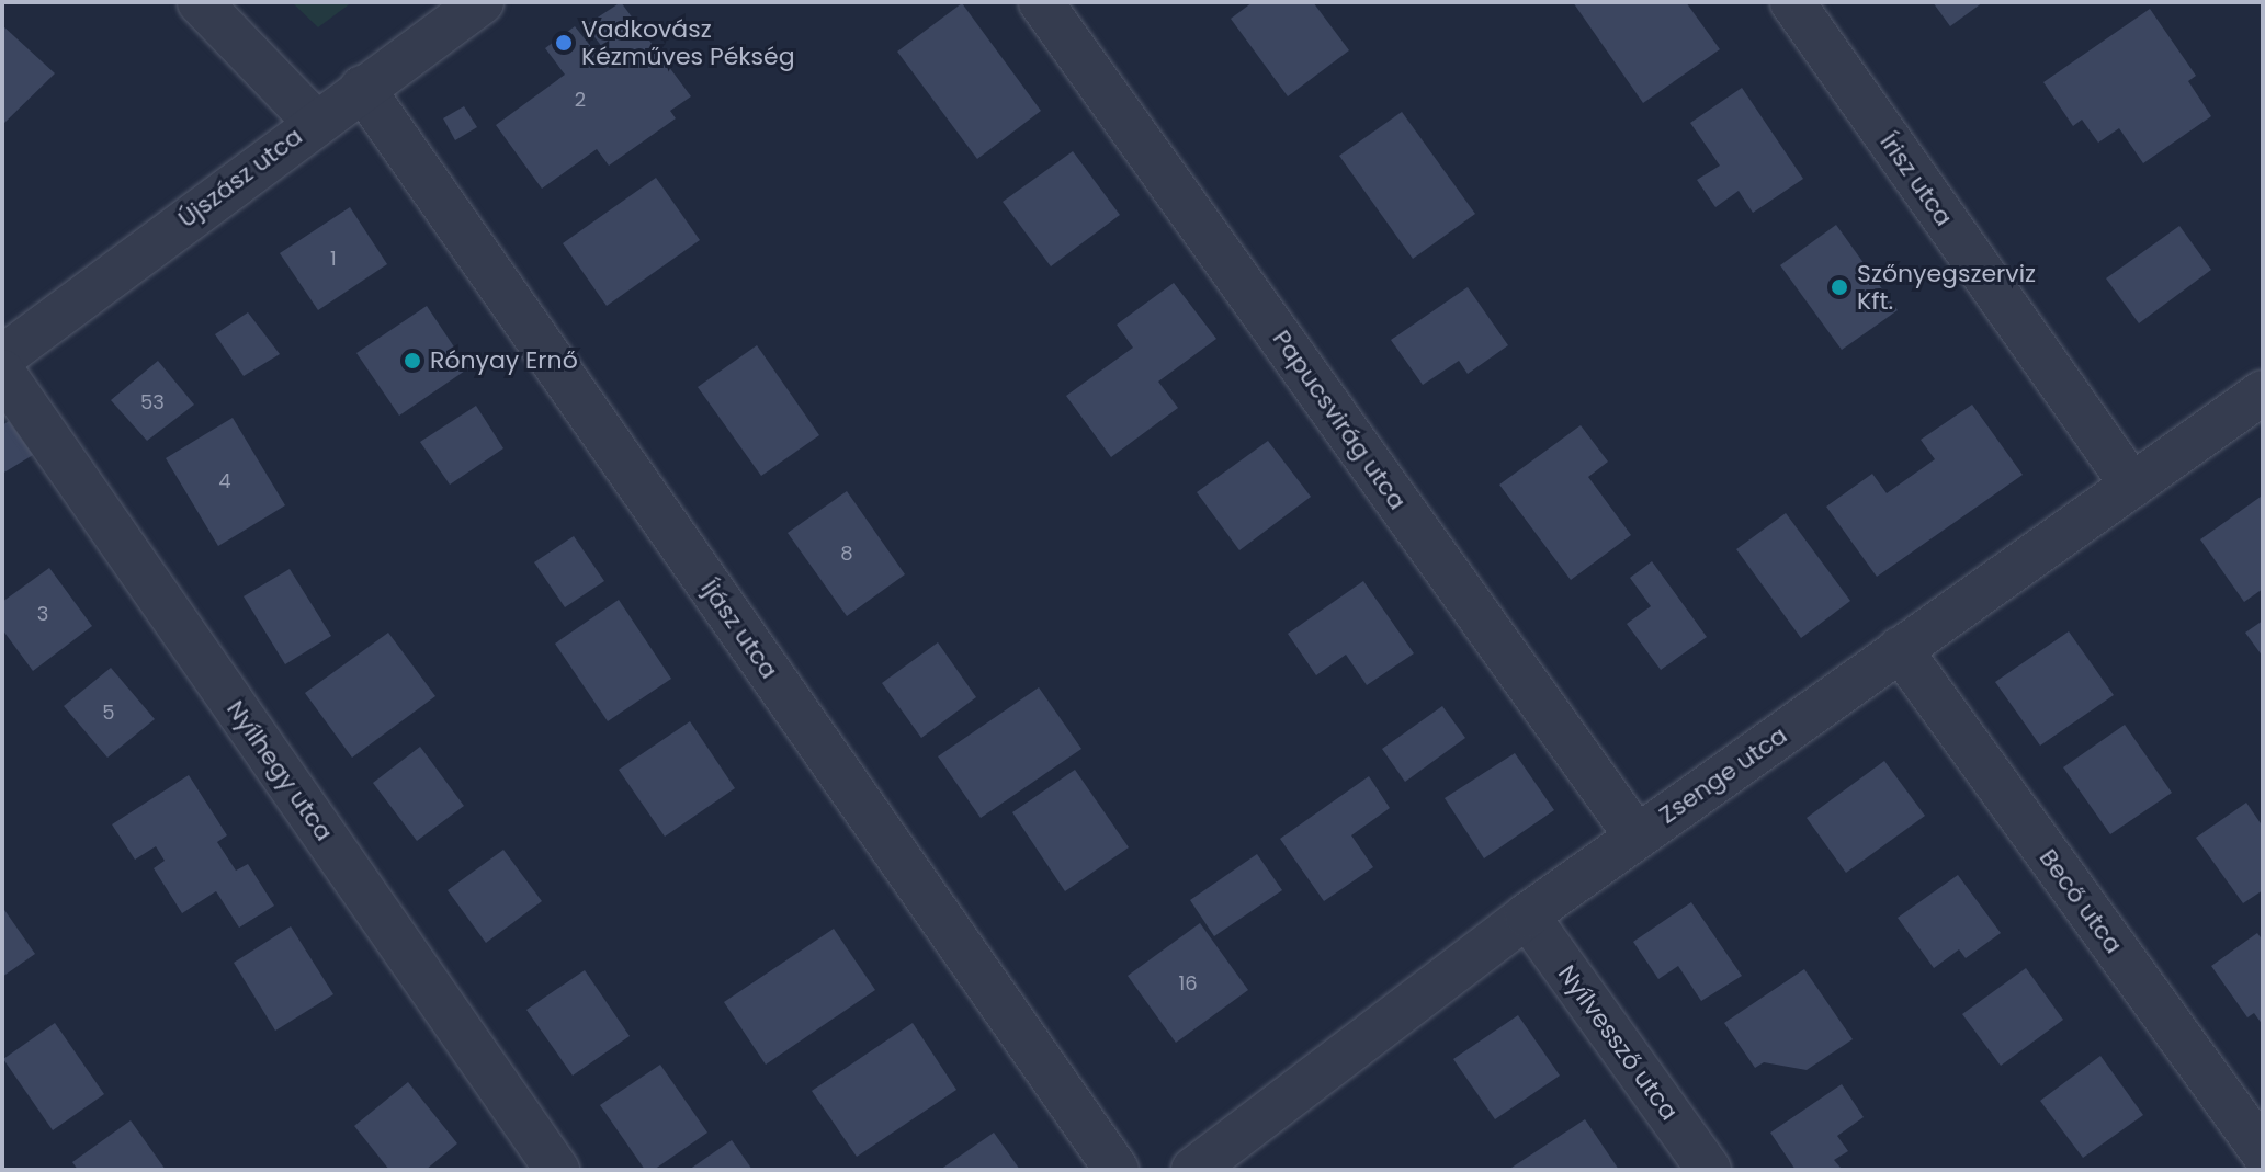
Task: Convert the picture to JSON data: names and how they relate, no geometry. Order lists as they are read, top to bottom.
{
  "streets": {
    "street": [
      "Újszász utca",
      "Írisz utca",
      "Papucsvirág utca",
      "Íjász utca",
      "Nyílhegy utca",
      "Zsenge utca",
      "Becő utca",
      "Nyílvessző utca"
    ]
  },
  "crossings": [
    ["Újszász utca", "Íjász utca"],
    ["Írisz utca", "Zsenge utca"],
    ["Papucsvirág utca", "Zsenge utca"],
    ["Zsenge utca", "Becő utca"],
    ["Zsenge utca", "Nyílvessző utca"]
  ],
  "places": ["Vadkovász Kézműves Pékség", "Szőnyegszerviz Kft.", "Rónyay Ernő"],
  "house_numbers": [
    "2",
    "1",
    "53",
    "4",
    "8",
    "3",
    "5",
    "16"
  ]
}
